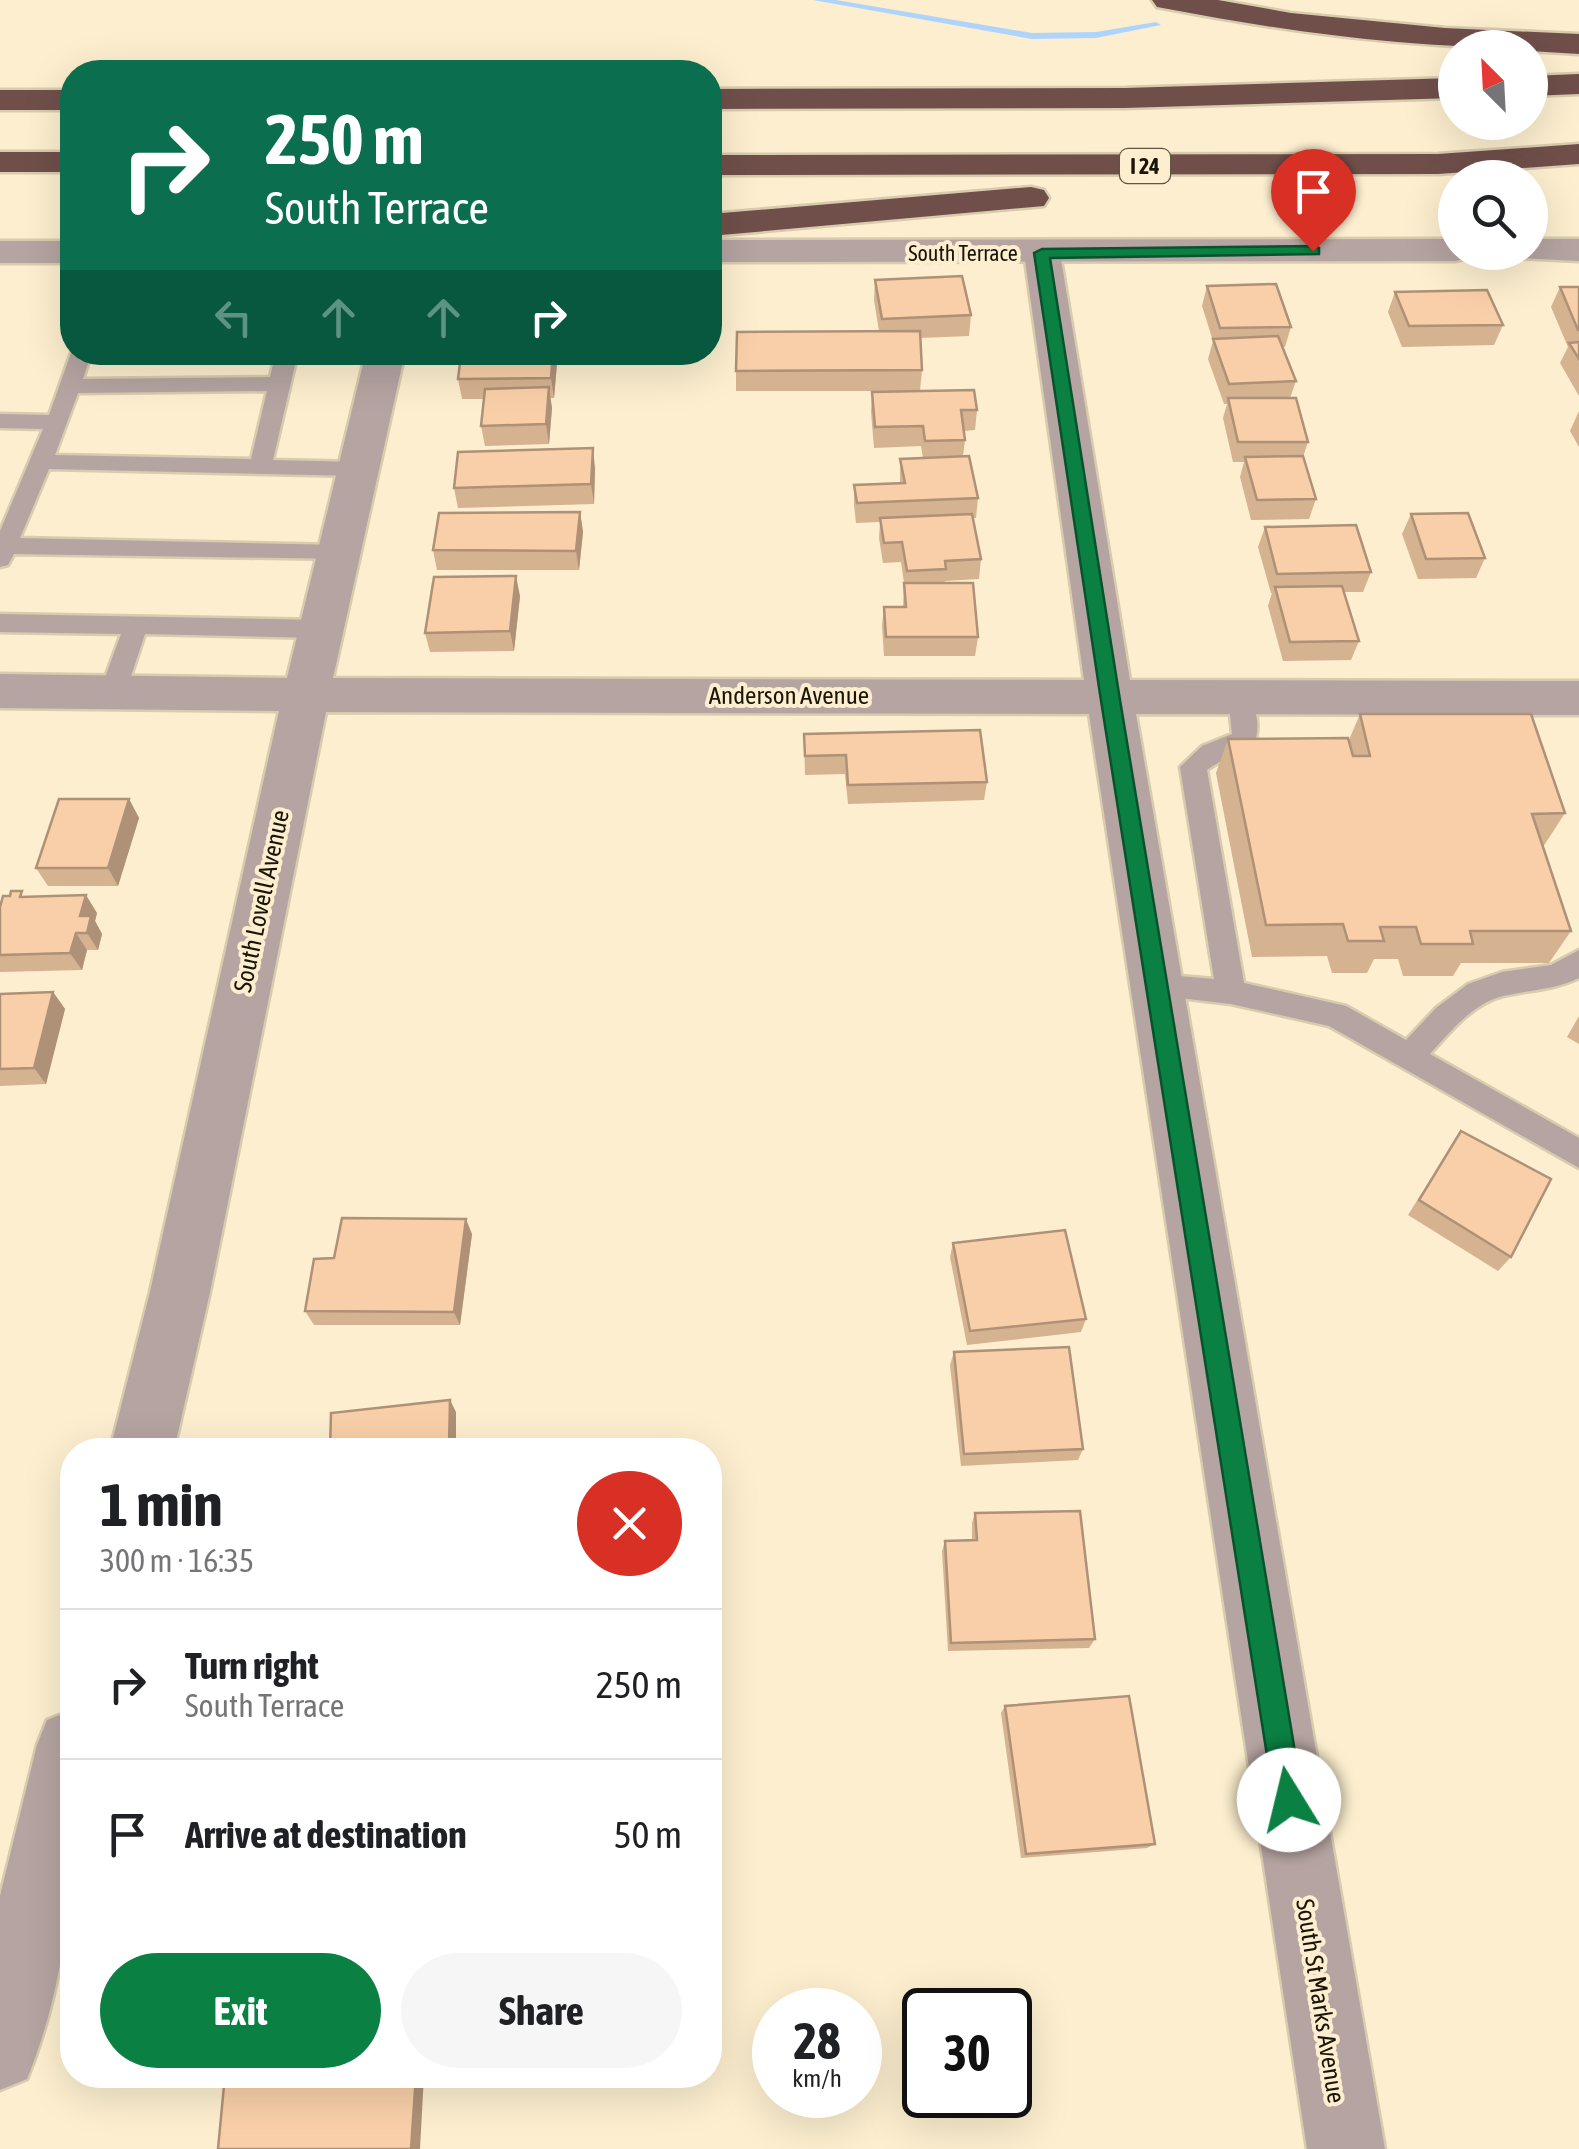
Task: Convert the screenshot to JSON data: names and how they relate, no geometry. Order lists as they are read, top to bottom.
{
  "streets": {
    "highway": ["I 24"],
    "street": [
      "South Terrace",
      "Anderson Avenue",
      "South Lovell Avenue",
      "South St Marks Avenue"
    ]
  },
  "crossings": [
    ["South Terrace", "South St Marks Avenue"],
    ["Anderson Avenue", "South Lovell Avenue"],
    ["Anderson Avenue", "South St Marks Avenue"]
  ],
  "north": "top left",
  "page": {
    "turn": ["250 m", "South Terrace"],
    "heading": ["1 min", "300 m · 16:35"],
    "list": [
      {
        "name": "Turn right",
        "note": "South Terrace",
        "value": "250 m"
      },
      {
        "name": "Arrive at destination",
        "value": "50 m"
      }
    ],
    "buttons": ["Exit", "Share"],
    "speed": "28 km/h",
    "limit": "30"
  }
}
